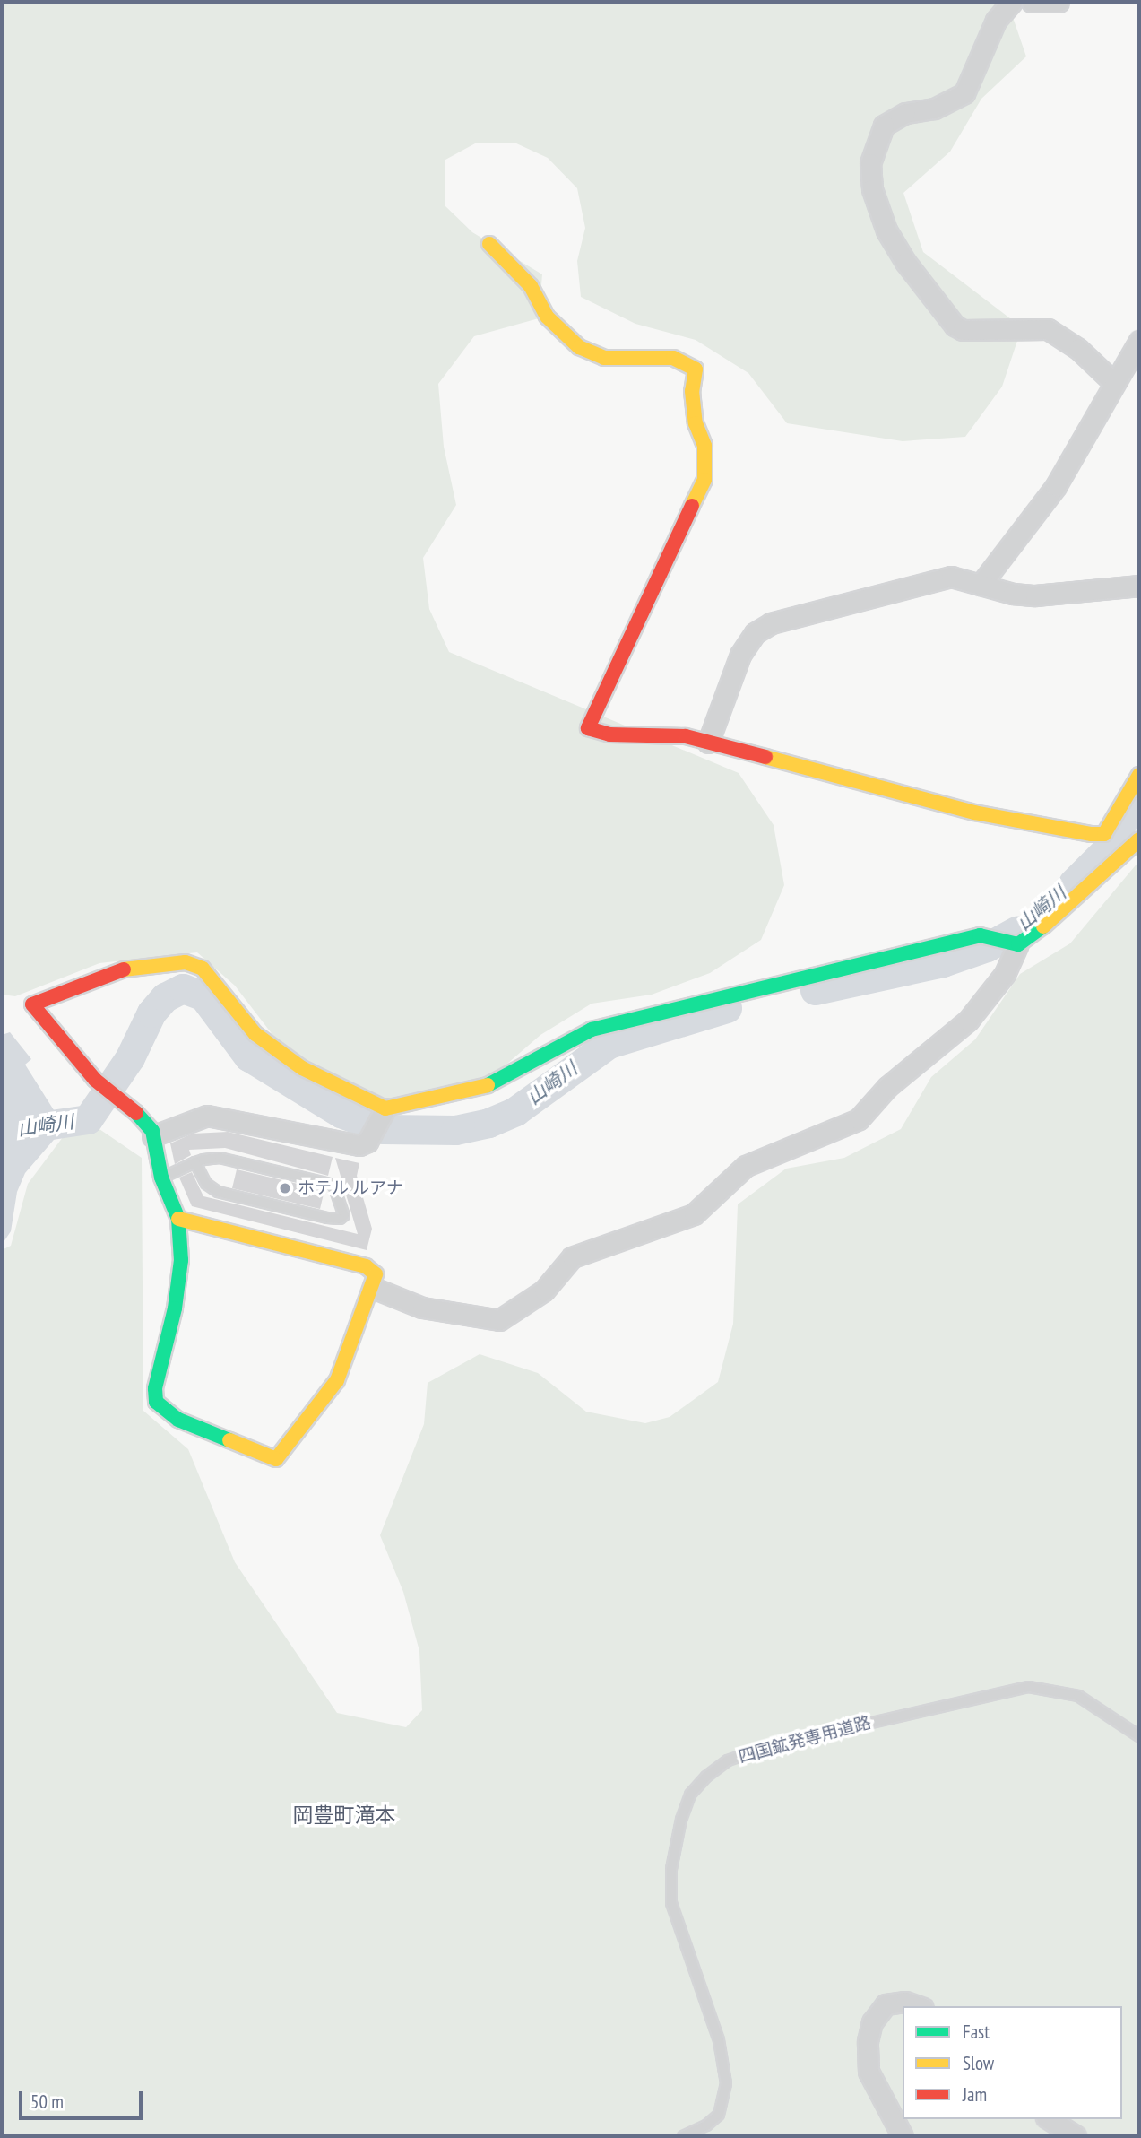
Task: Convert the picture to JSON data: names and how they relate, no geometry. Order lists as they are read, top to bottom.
{
  "streets": {
    "lane": ["四国鉱発専用道路"]
  },
  "districts": ["岡豊町滝本"],
  "water": ["山崎川"],
  "places": ["ホテル ルアナ"],
  "legend": ["Fast", "Slow", "Jam"],
  "scale_bar": "50 m"
}
